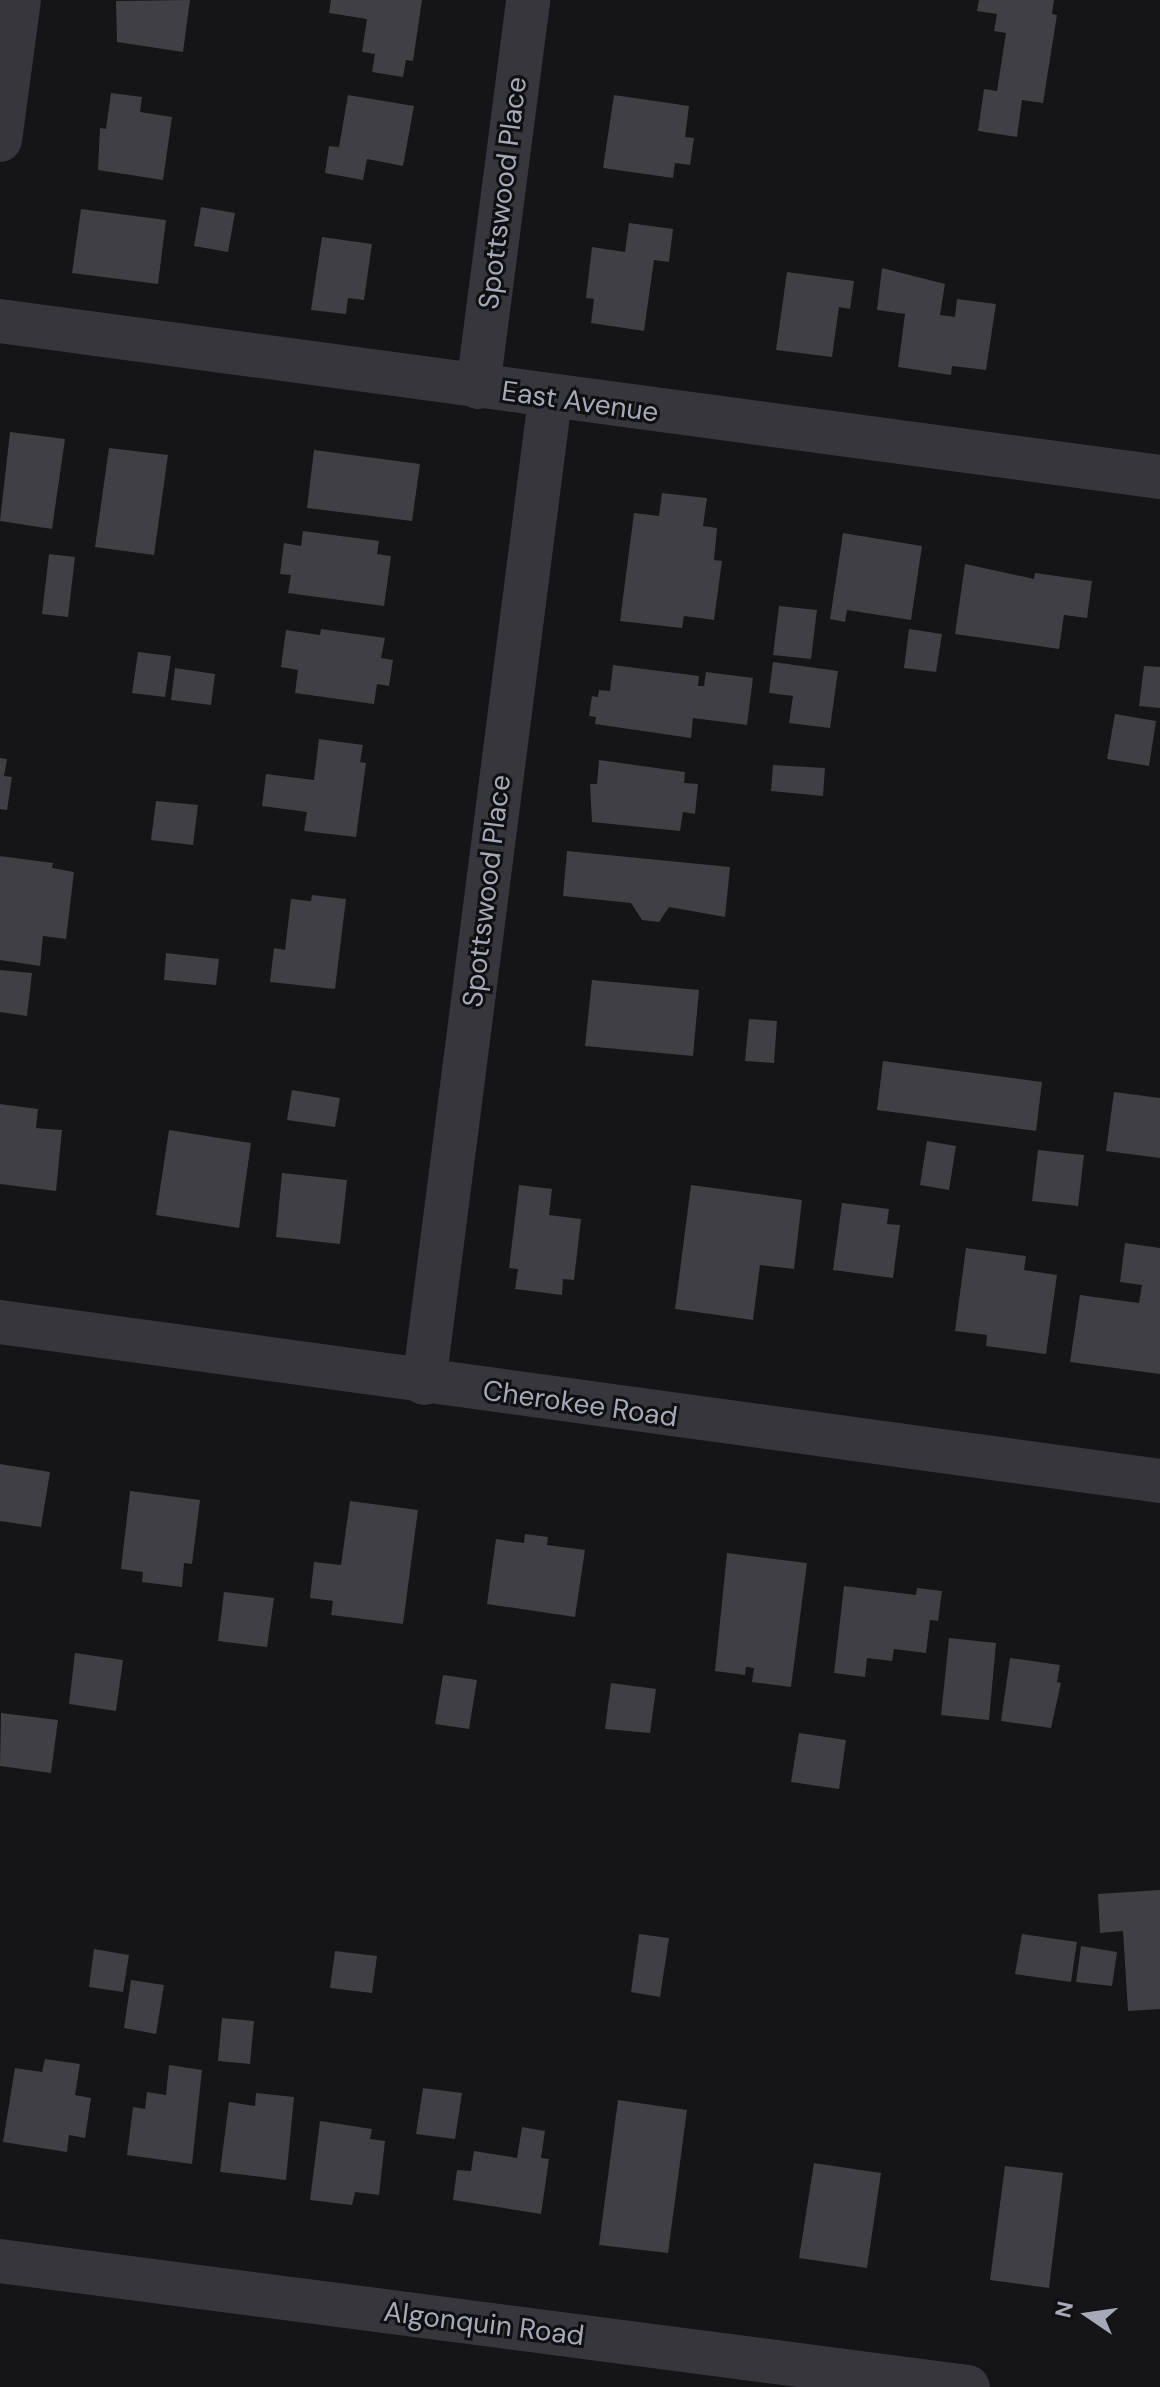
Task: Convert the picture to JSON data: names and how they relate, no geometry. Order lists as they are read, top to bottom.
{
  "streets": {
    "street": [
      "Spottswood Place",
      "East Avenue",
      "Cherokee Road",
      "Algonquin Road"
    ]
  },
  "crossings": [
    ["Spottswood Place", "East Avenue"],
    ["Spottswood Place", "Cherokee Road"]
  ],
  "north": "left"
}
